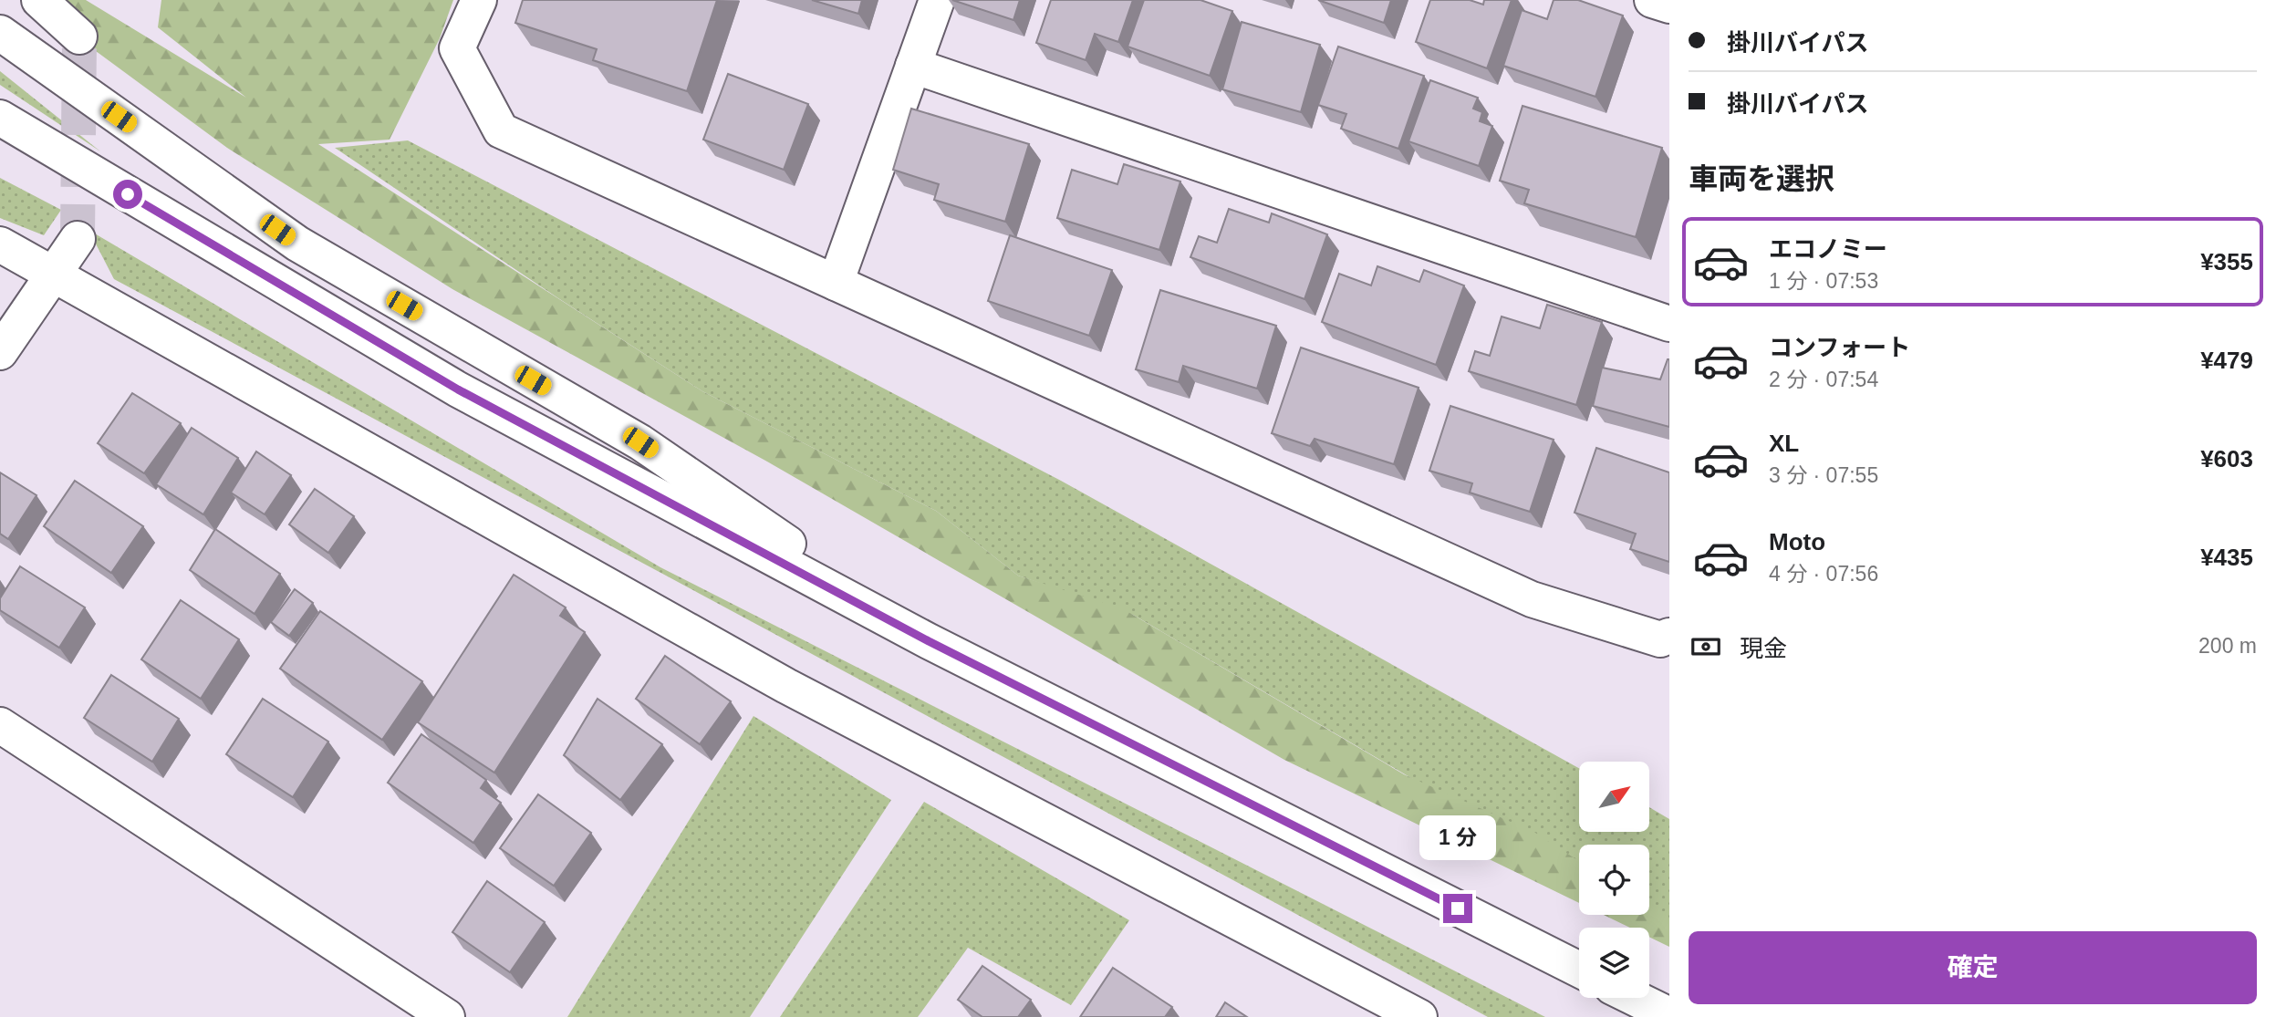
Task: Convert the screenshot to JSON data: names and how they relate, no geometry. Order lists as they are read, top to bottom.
{
  "north": "top right",
  "page": {
    "banner": ["掛川バイパス", "掛川バイパス"],
    "heading": "車両を選択",
    "list": [
      {
        "name": "エコノミー",
        "note": "1 分 · 07:53",
        "value": "¥355"
      },
      {
        "name": "コンフォート",
        "note": "2 分 · 07:54",
        "value": "¥479"
      },
      {
        "name": "XL",
        "note": "3 分 · 07:55",
        "value": "¥603"
      },
      {
        "name": "Moto",
        "note": "4 分 · 07:56",
        "value": "¥435"
      }
    ],
    "pay": ["現金", "200 m"],
    "bubble": "1 分",
    "buttons": "確定"
  }
}
